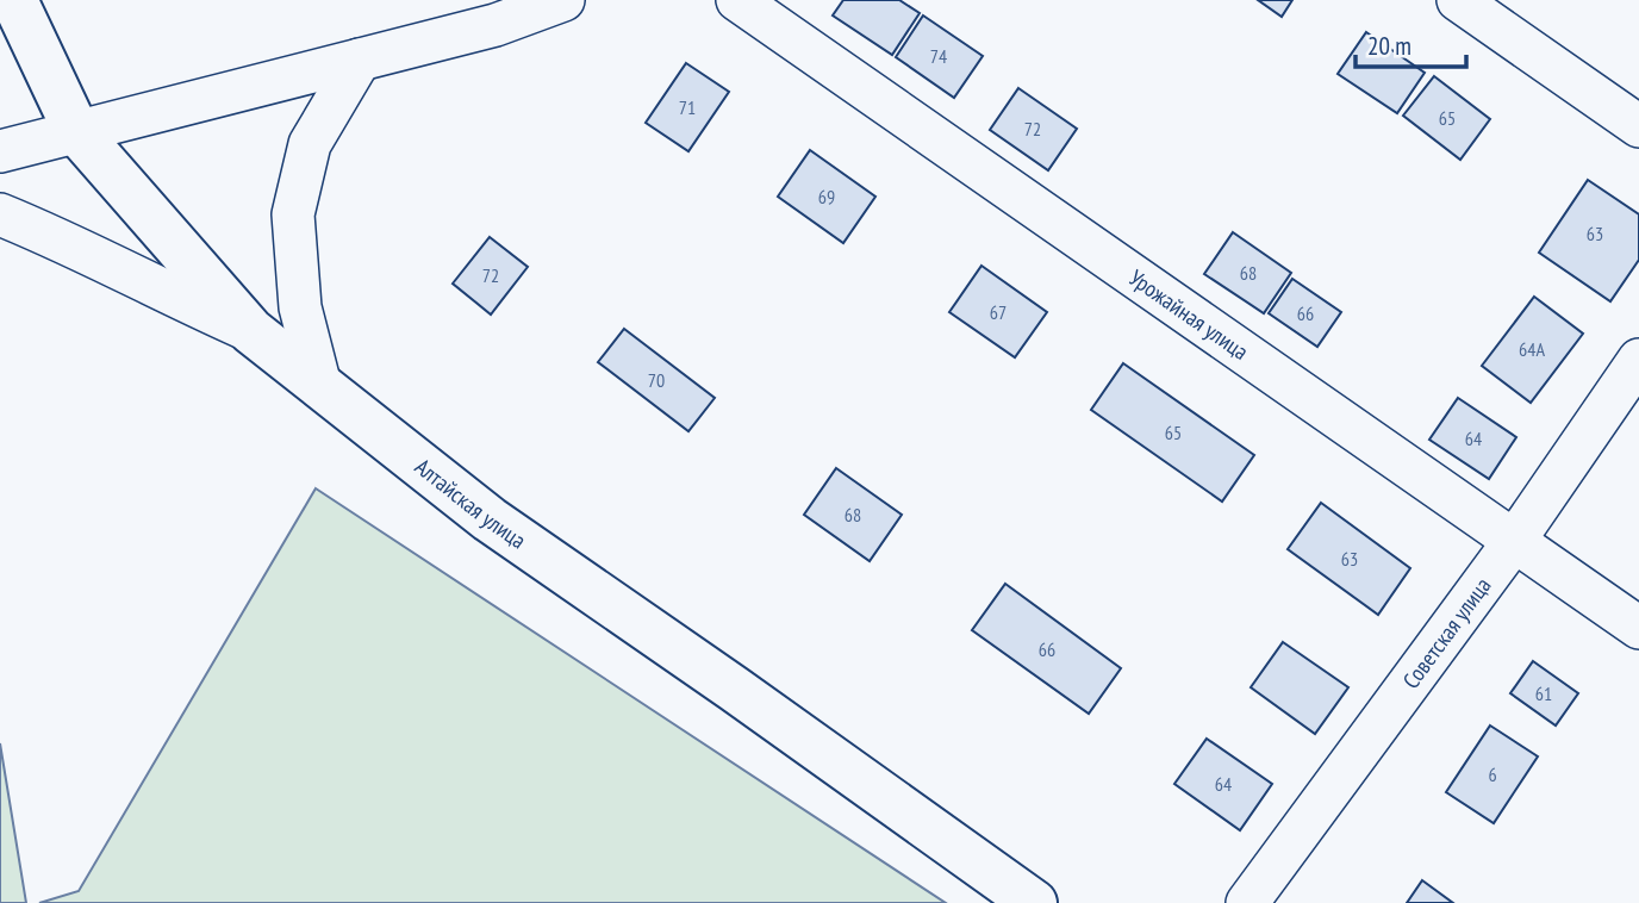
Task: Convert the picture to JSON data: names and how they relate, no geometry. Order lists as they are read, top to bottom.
{
  "streets": {
    "main road": ["Алтайская улица"],
    "street": ["Урожайная улица", "Советская улица"]
  },
  "crossings": [
    ["Урожайная улица", "Советская улица"]
  ],
  "house_numbers": [
    "74",
    "71",
    "65",
    "72",
    "69",
    "63",
    "68",
    "72",
    "67",
    "66",
    "64А",
    "70",
    "65",
    "64",
    "68",
    "63",
    "66",
    "61",
    "6",
    "64"
  ],
  "scale_bar": "20 m"
}
